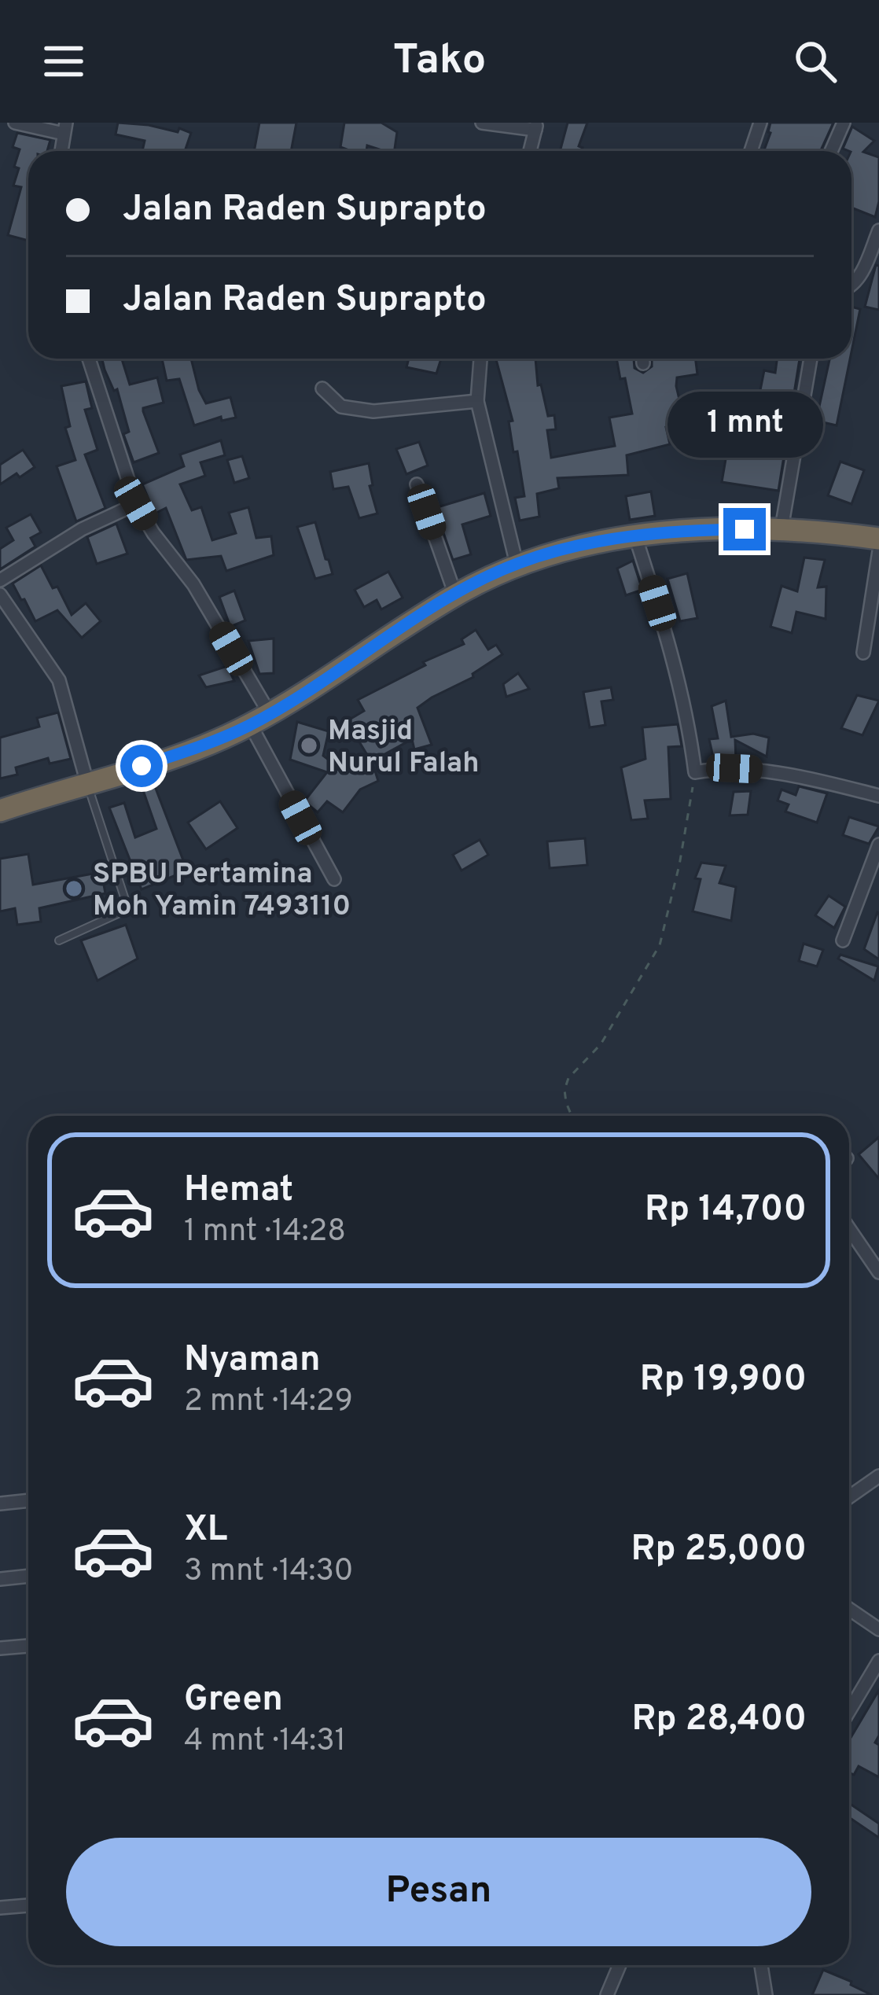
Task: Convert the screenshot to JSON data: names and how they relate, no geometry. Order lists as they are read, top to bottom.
{
  "places": ["Masjid Nurul Falah", "SPBU Pertamina Moh Yamin 7493110"],
  "page": {
    "header": "Tako",
    "banner": ["Jalan Raden Suprapto", "Jalan Raden Suprapto"],
    "bubble": "1 mnt",
    "list": [
      {
        "name": "Hemat",
        "note": "1 mnt · 14:28",
        "value": "Rp 14,700"
      },
      {
        "name": "Nyaman",
        "note": "2 mnt · 14:29",
        "value": "Rp 19,900"
      },
      {
        "name": "XL",
        "note": "3 mnt · 14:30",
        "value": "Rp 25,000"
      },
      {
        "name": "Green",
        "note": "4 mnt · 14:31",
        "value": "Rp 28,400"
      }
    ],
    "buttons": "Pesan"
  }
}
